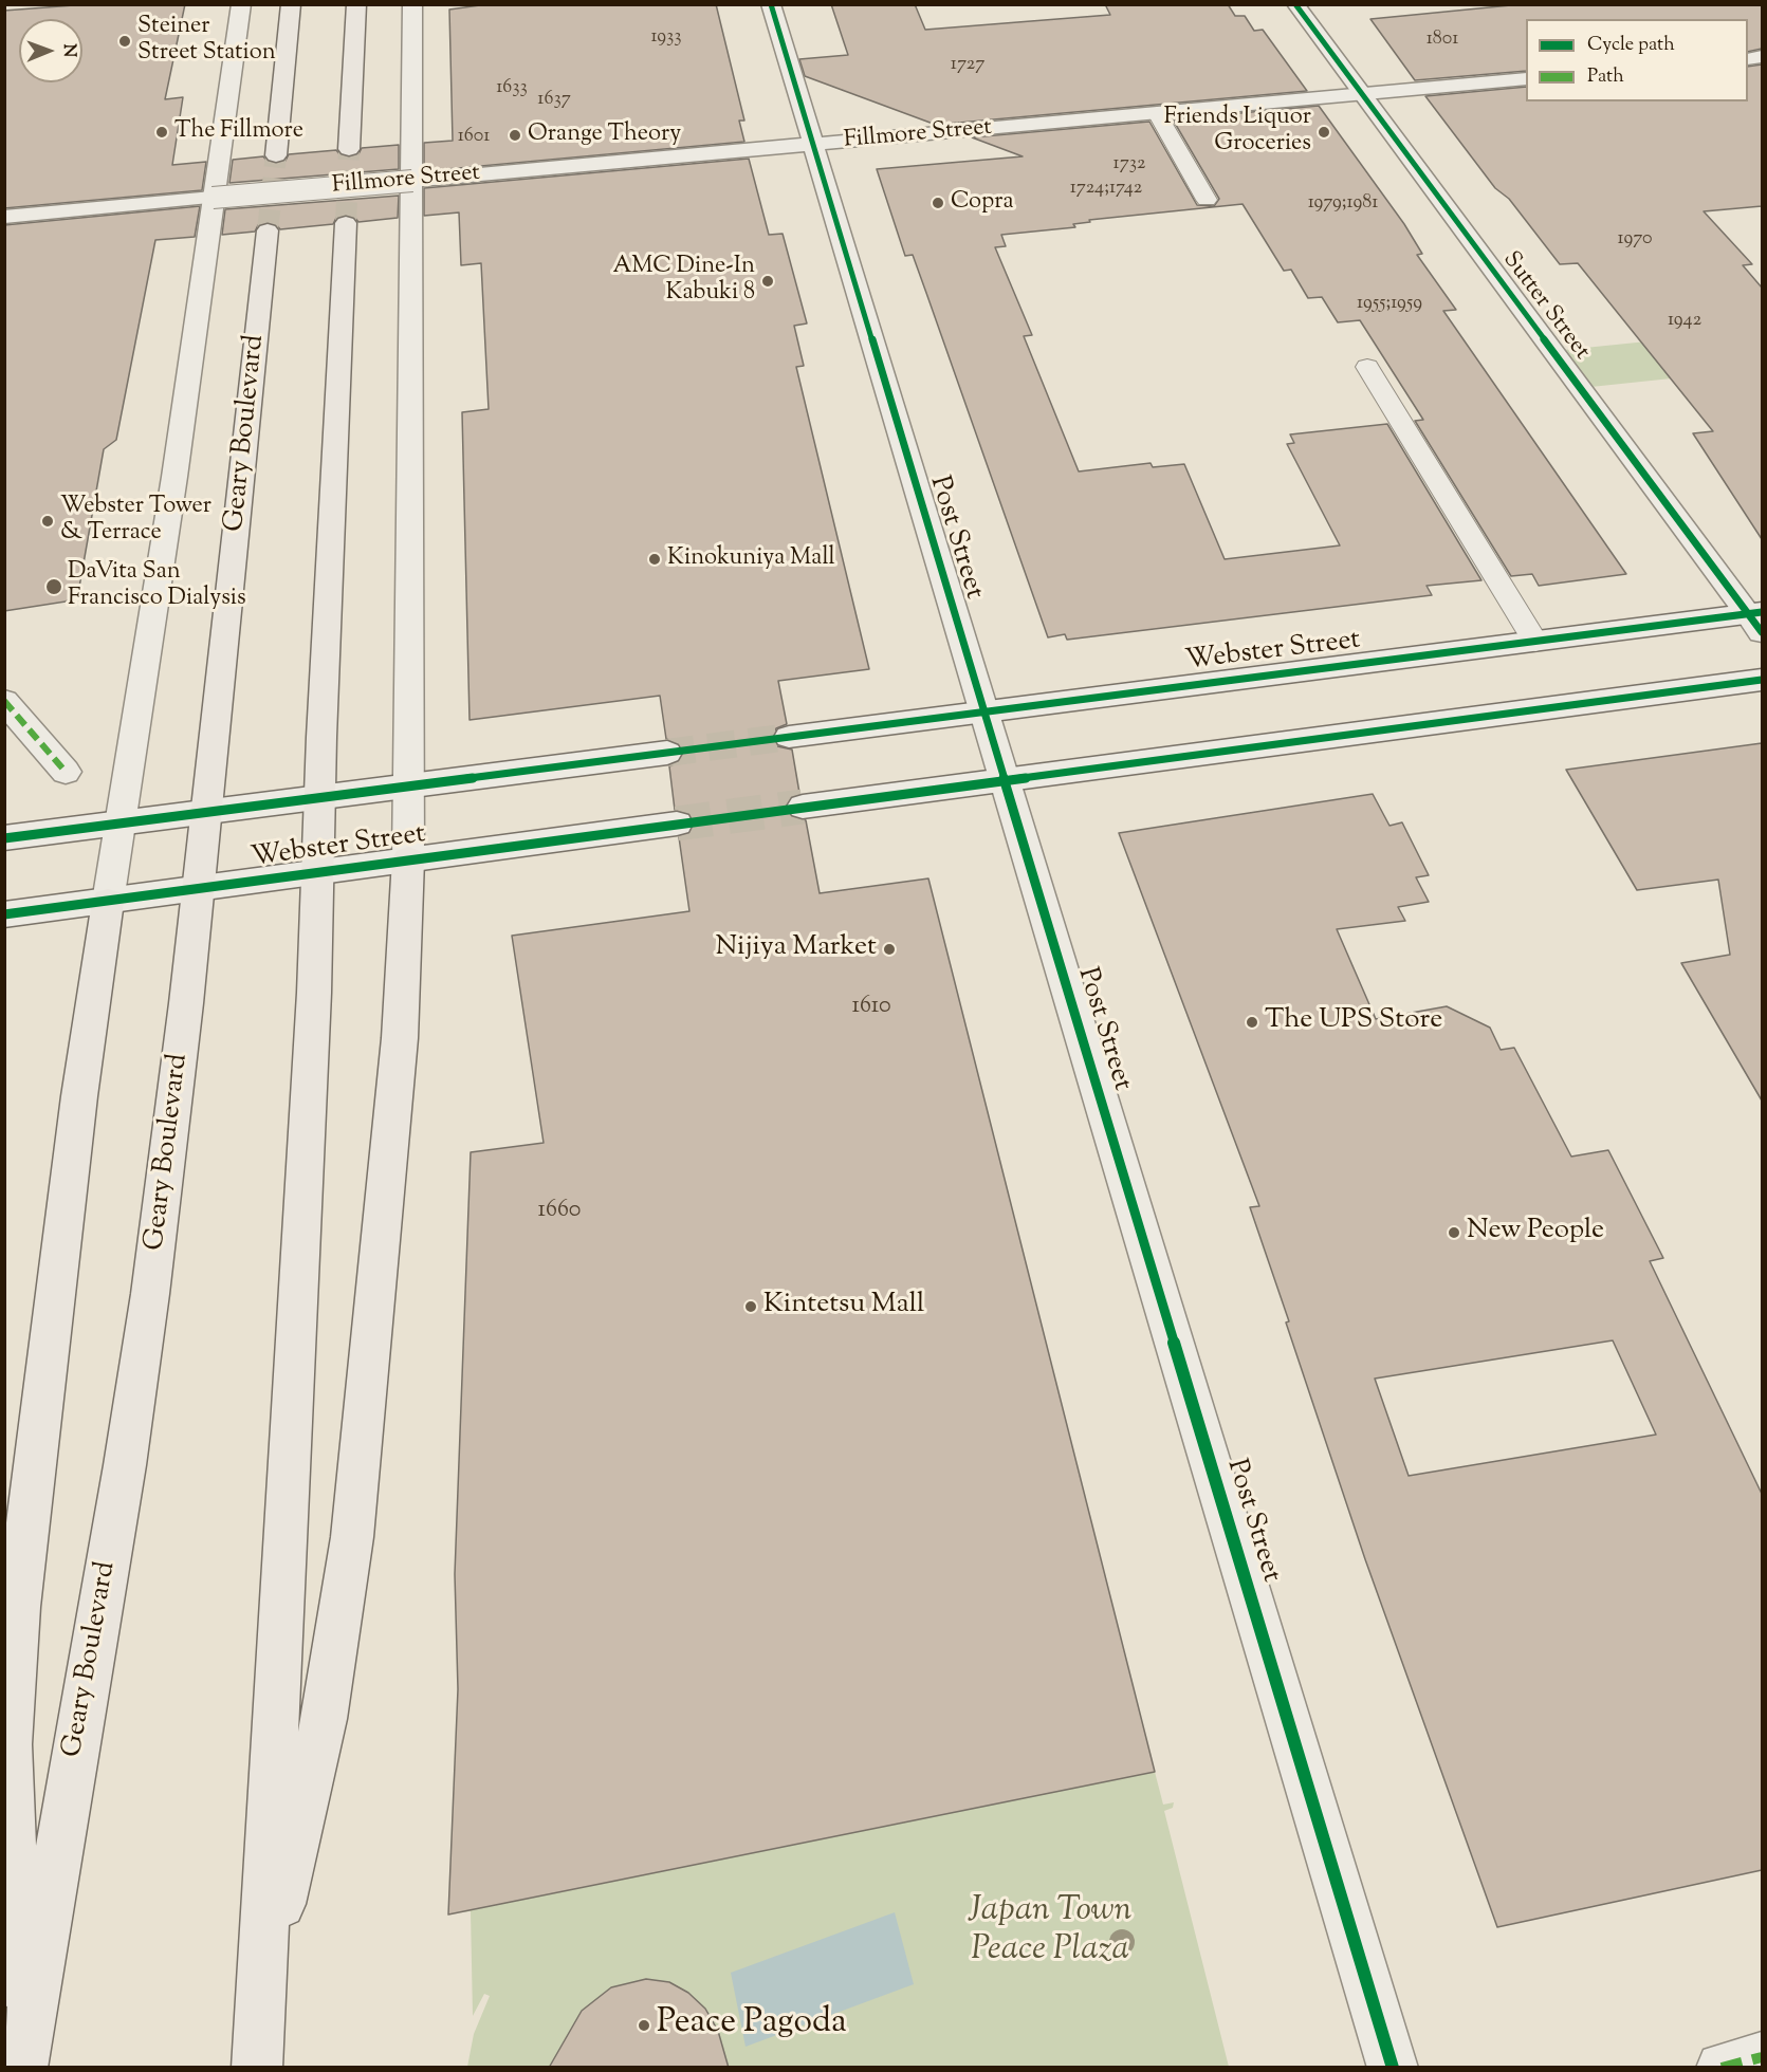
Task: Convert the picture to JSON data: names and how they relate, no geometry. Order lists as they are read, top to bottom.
{
  "streets": {
    "main road": ["Geary Boulevard"],
    "street": [
      "Fillmore Street",
      "Sutter Street",
      "Post Street",
      "Webster Street"
    ]
  },
  "crossings": [
    ["Fillmore Street", "Sutter Street"],
    ["Fillmore Street", "Post Street"],
    ["Sutter Street", "Webster Street"],
    ["Geary Boulevard", "Webster Street"],
    ["Post Street", "Webster Street"]
  ],
  "parks": ["Japan Town Peace Plaza"],
  "places": [
    "Steiner Street Station",
    "The Fillmore",
    "Friends Liquor Groceries",
    "Orange Theory",
    "Copra",
    "AMC Dine-In Kabuki 8",
    "Webster Tower & Terrace",
    "Kinokuniya Mall",
    "DaVita San Francisco Dialysis",
    "Nijiya Market",
    "The UPS Store",
    "New People",
    "Kintetsu Mall",
    "Peace Pagoda"
  ],
  "house_numbers": [
    "1933",
    "1801",
    "1727",
    "1633",
    "1637",
    "1601",
    "1732",
    "1724;1742",
    "1979;1981",
    "1970",
    "1955;1959",
    "1942",
    "1610",
    "1660"
  ],
  "legend": ["Cycle path", "Path"],
  "north": "right"
}
